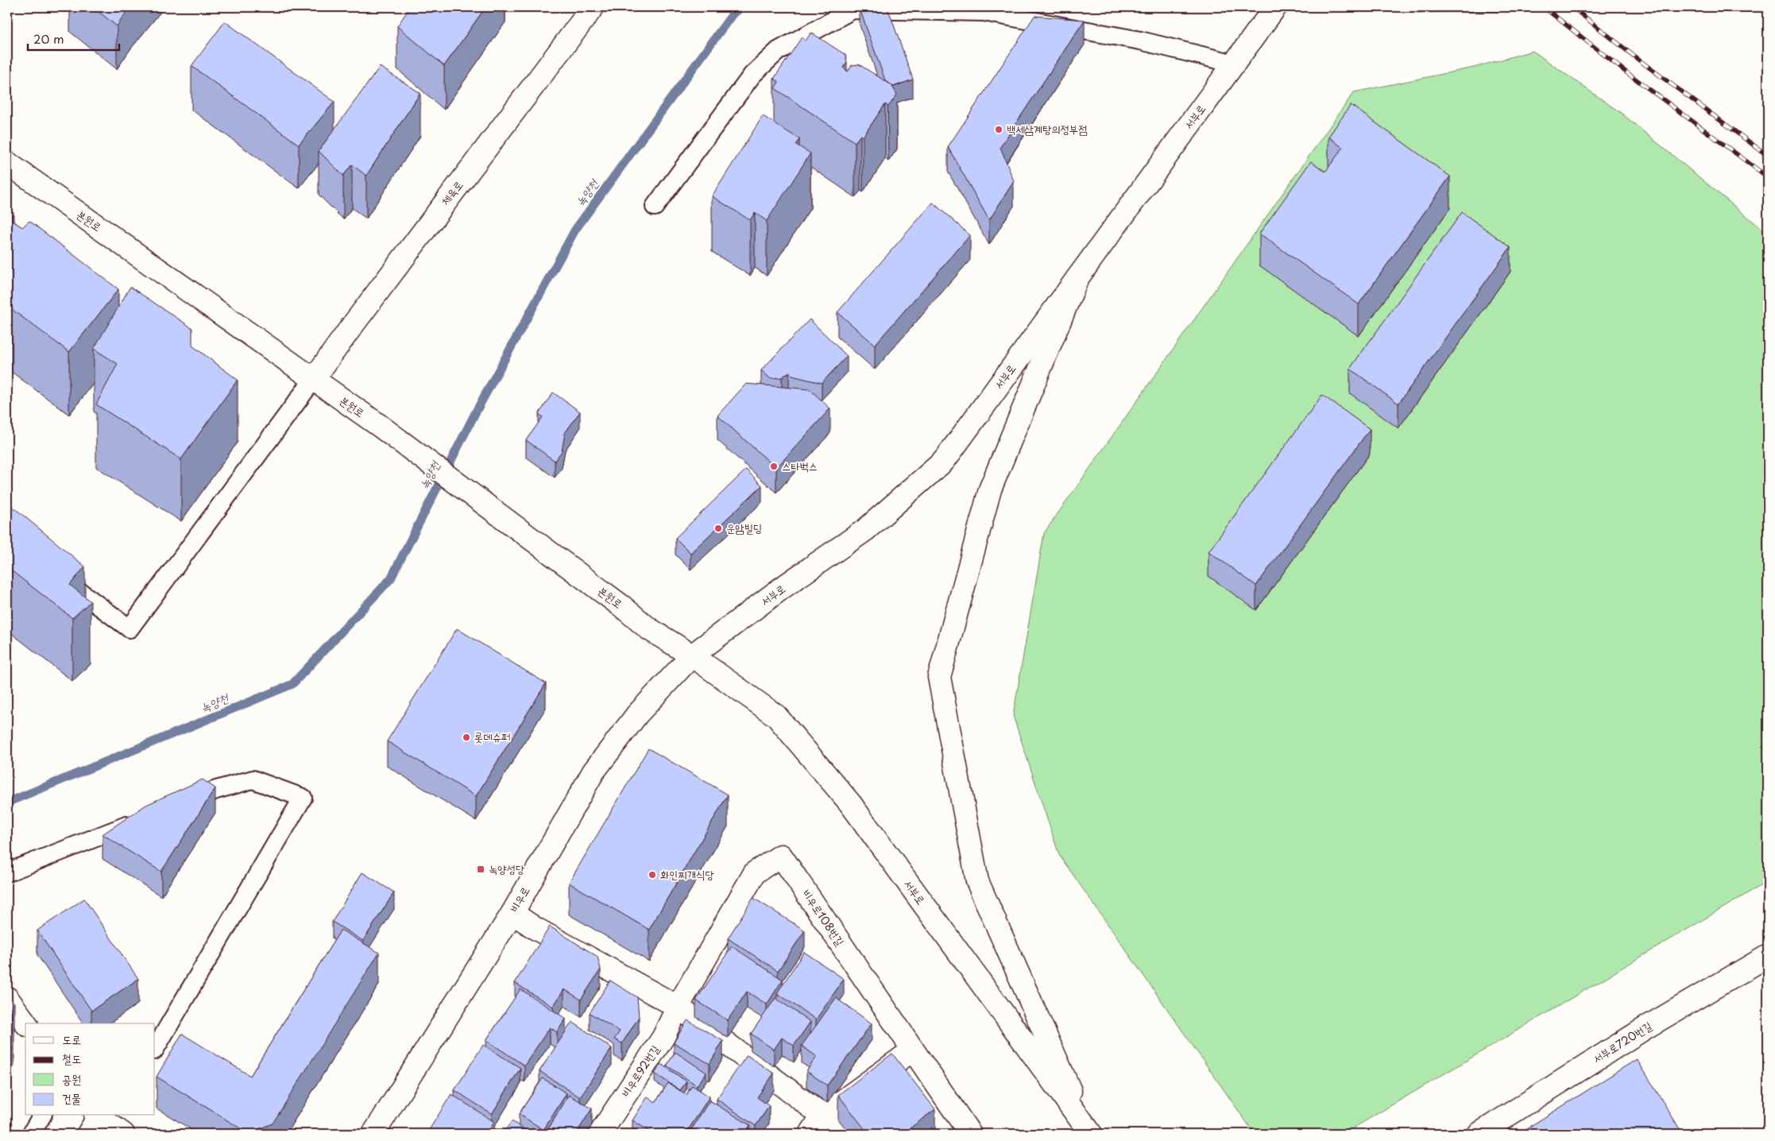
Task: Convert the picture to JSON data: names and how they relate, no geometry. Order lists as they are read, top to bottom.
{
  "streets": {
    "street": [
      "서부로",
      "체육로",
      "본원로",
      "비우로",
      "비우로108번길",
      "서부로720번길",
      "비우로92번길"
    ]
  },
  "crossings": [
    ["서부로", "본원로"],
    ["서부로", "비우로"],
    ["체육로", "본원로"],
    ["본원로", "비우로"],
    ["비우로108번길", "비우로92번길"]
  ],
  "water": ["녹양천"],
  "places": {
    "other": [
      "백세삼계탕의정부점",
      "스타벅스",
      "운암빌딩",
      "롯데슈퍼",
      "화인찌개식당"
    ],
    "transit": ["녹양성당"]
  },
  "legend": [
    "도로",
    "철도",
    "공원",
    "건물"
  ],
  "scale_bar": "20 m"
}
